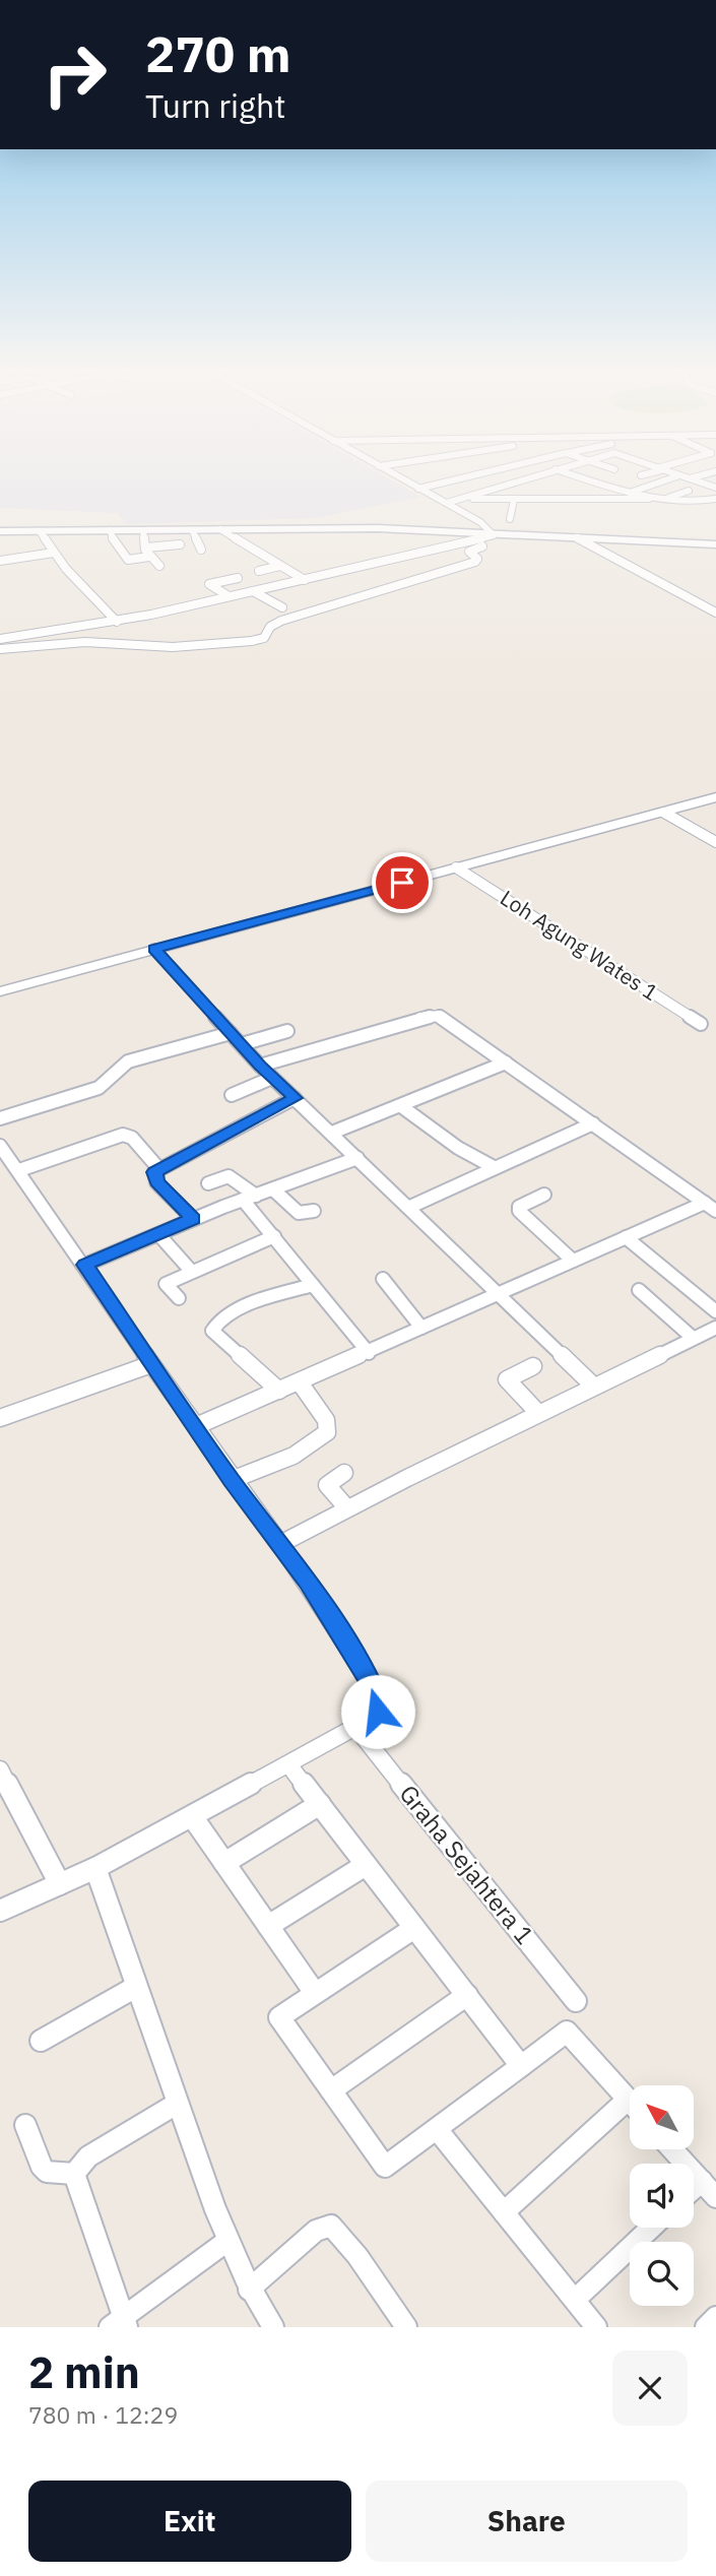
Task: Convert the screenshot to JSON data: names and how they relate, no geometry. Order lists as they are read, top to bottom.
{
  "streets": {
    "street": ["Loh Agung Wates 1", "Graha Sejahtera 1"]
  },
  "north": "top left",
  "page": {
    "turn": ["270 m", "Turn right"],
    "heading": ["2 min", "780 m · 12:29"],
    "buttons": ["Exit", "Share"]
  }
}
